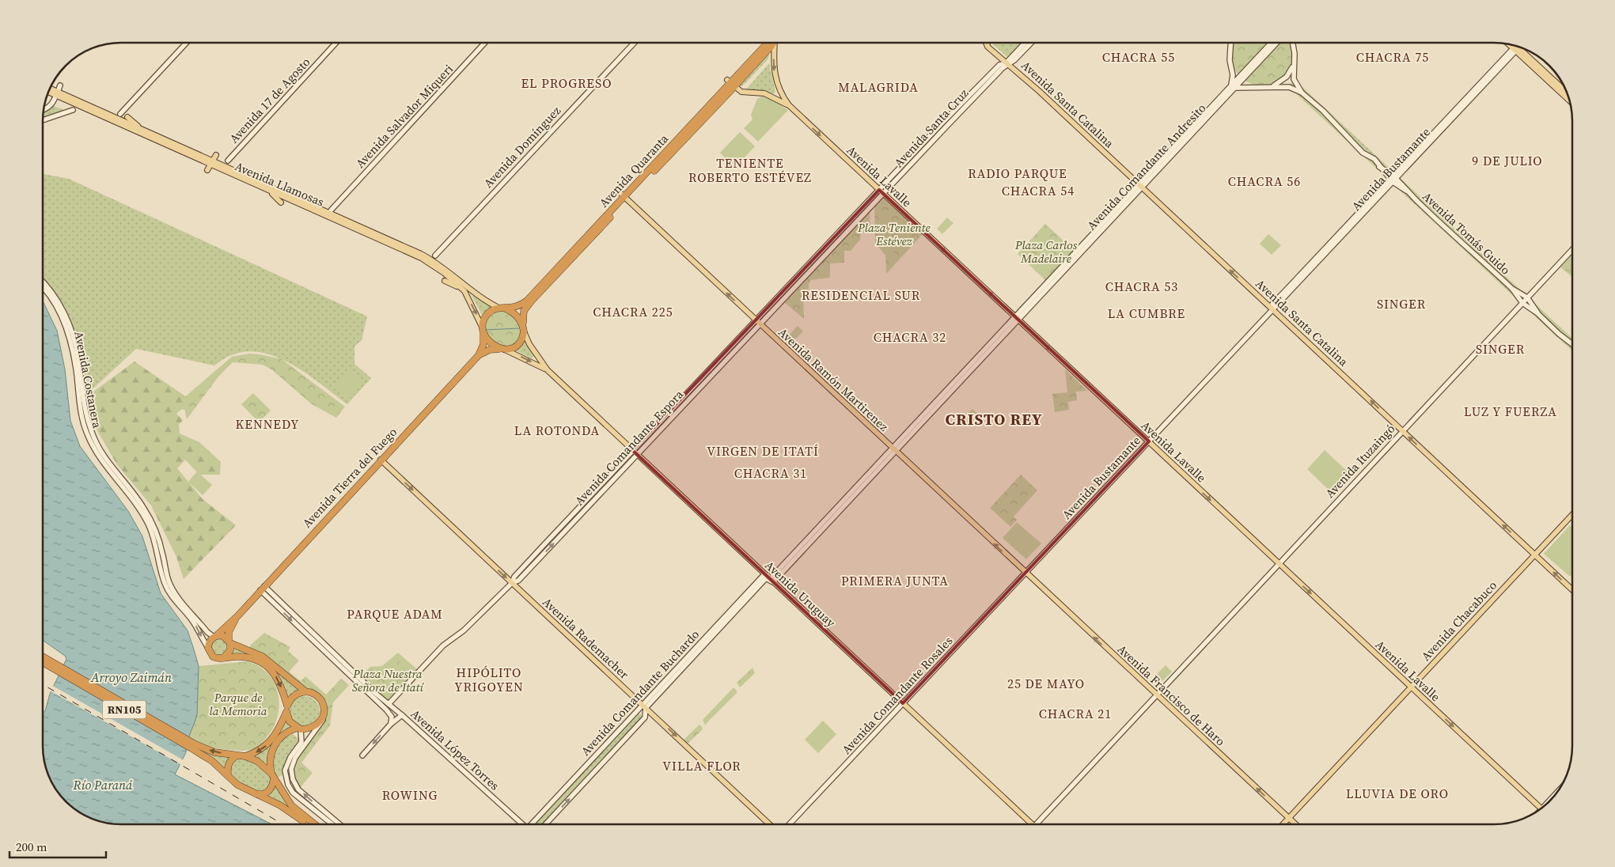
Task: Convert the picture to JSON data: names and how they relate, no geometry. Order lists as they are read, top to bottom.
{
  "streets": {
    "highway": ["Avenida Quaranta", "Avenida Tierra del Fuego", "RN105"],
    "main road": [
      "Avenida 17 de Agosto",
      "Avenida Santa Catalina",
      "Avenida Salvador Miqueri",
      "Avenida Santa Cruz",
      "Avenida Domínguez",
      "Avenida Comandante Andresito",
      "Avenida Bustamante",
      "Avenida Lavalle",
      "Avenida Llamosas",
      "Avenida Tomás Guido",
      "Avenida Costanera",
      "Avenida Ramón Martirenez",
      "Avenida Comandante Espora",
      "Avenida Ituzaingó",
      "Avenida Uruguay",
      "Avenida Chacabuco",
      "Avenida Rademacher",
      "Avenida Comandante Buchardo",
      "Avenida Comandante Rosales",
      "Avenida Francisco de Haro",
      "Avenida López Torres"
    ]
  },
  "crossings": [
    ["Avenida Santa Catalina", "Avenida Santa Cruz"],
    ["Avenida Santa Catalina", "Avenida Comandante Andresito"],
    ["Avenida Santa Catalina", "Avenida Bustamante"],
    ["Avenida Santa Catalina", "Avenida Ituzaingó"],
    ["Avenida Santa Catalina", "Avenida Chacabuco"],
    ["Avenida Santa Cruz", "Avenida Lavalle"],
    ["Avenida Santa Cruz", "Avenida Ramón Martirenez"],
    ["Avenida Santa Cruz", "Avenida Comandante Espora"],
    ["Avenida Comandante Andresito", "Avenida Lavalle"],
    ["Avenida Comandante Andresito", "Avenida Tomás Guido"],
    ["Avenida Comandante Andresito", "Avenida Ramón Martirenez"],
    ["Avenida Comandante Andresito", "Avenida Comandante Buchardo"],
    ["Avenida Bustamante", "Avenida Lavalle"],
    ["Avenida Bustamante", "Avenida Tomás Guido"],
    ["Avenida Bustamante", "Avenida Ramón Martirenez"],
    ["Avenida Bustamante", "Avenida Comandante Rosales"],
    ["Avenida Bustamante", "Avenida Francisco de Haro"],
    ["Avenida Quaranta", "Avenida Lavalle"],
    ["Avenida Quaranta", "Avenida Llamosas"],
    ["Avenida Quaranta", "Avenida Ramón Martirenez"],
    ["Avenida Quaranta", "Avenida Tierra del Fuego"],
    ["Avenida Quaranta", "Avenida Uruguay"],
    ["Avenida Lavalle", "Avenida Ituzaingó"],
    ["Avenida Lavalle", "Avenida Chacabuco"],
    ["Avenida Llamosas", "Avenida Tierra del Fuego"],
    ["Avenida Llamosas", "Avenida Uruguay"],
    ["Avenida Tomás Guido", "Avenida Ituzaingó"],
    ["Avenida Costanera", "Avenida Tierra del Fuego"],
    ["Avenida Ramón Martirenez", "Avenida Comandante Espora"],
    ["Avenida Ramón Martirenez", "Avenida Comandante Buchardo"],
    ["Avenida Ramón Martirenez", "Avenida Comandante Rosales"],
    ["Avenida Ramón Martirenez", "Avenida Francisco de Haro"],
    ["Avenida Comandante Espora", "Avenida Uruguay"],
    ["Avenida Comandante Espora", "Avenida Rademacher"],
    ["Avenida Comandante Espora", "Avenida López Torres"],
    ["Avenida Ituzaingó", "Avenida Francisco de Haro"],
    ["Avenida Tierra del Fuego", "Avenida Uruguay"],
    ["Avenida Tierra del Fuego", "Avenida Rademacher"],
    ["Avenida Tierra del Fuego", "Avenida López Torres"],
    ["Avenida Uruguay", "Avenida Comandante Buchardo"],
    ["Avenida Uruguay", "Avenida Comandante Rosales"],
    ["Avenida Chacabuco", "Avenida Francisco de Haro"],
    ["Avenida Rademacher", "Avenida Comandante Buchardo"],
    ["Avenida Comandante Rosales", "Avenida Francisco de Haro"]
  ],
  "one_way": [
    "Avenida Santa Catalina",
    "Avenida Lavalle",
    "Avenida Ramón Martirenez",
    "Avenida Rademacher",
    "Avenida Francisco de Haro"
  ],
  "districts": [
    "CHACRA 55",
    "CHACRA 75",
    "EL PROGRESO",
    "MALAGRIDA",
    "9 DE JULIO",
    "TENIENTE ROBERTO ESTÉVEZ",
    "RADIO PARQUE",
    "CHACRA 56",
    "CHACRA 54",
    "CHACRA 53",
    "RESIDENCIAL SUR",
    "SINGER",
    "CHACRA 225",
    "LA CUMBRE",
    "CHACRA 32",
    "SINGER",
    "LUZ Y FUERZA",
    "CRISTO REY",
    "KENNEDY",
    "LA ROTONDA",
    "VIRGEN DE ITATÍ",
    "CHACRA 31",
    "PRIMERA JUNTA",
    "PARQUE ADAM",
    "HIPÓLITO YRIGOYEN",
    "25 DE MAYO",
    "CHACRA 21",
    "VILLA FLOR",
    "LLUVIA DE ORO",
    "ROWING"
  ],
  "water": ["Arroyo Zaimán", "Río Paraná"],
  "parks": [
    "Plaza Teniente Estévez",
    "Plaza Carlos Madelaire",
    "Plaza Nuestra Señora de Itatí",
    "Parque de la Memoria"
  ],
  "scale_bar": "200 m"
}
